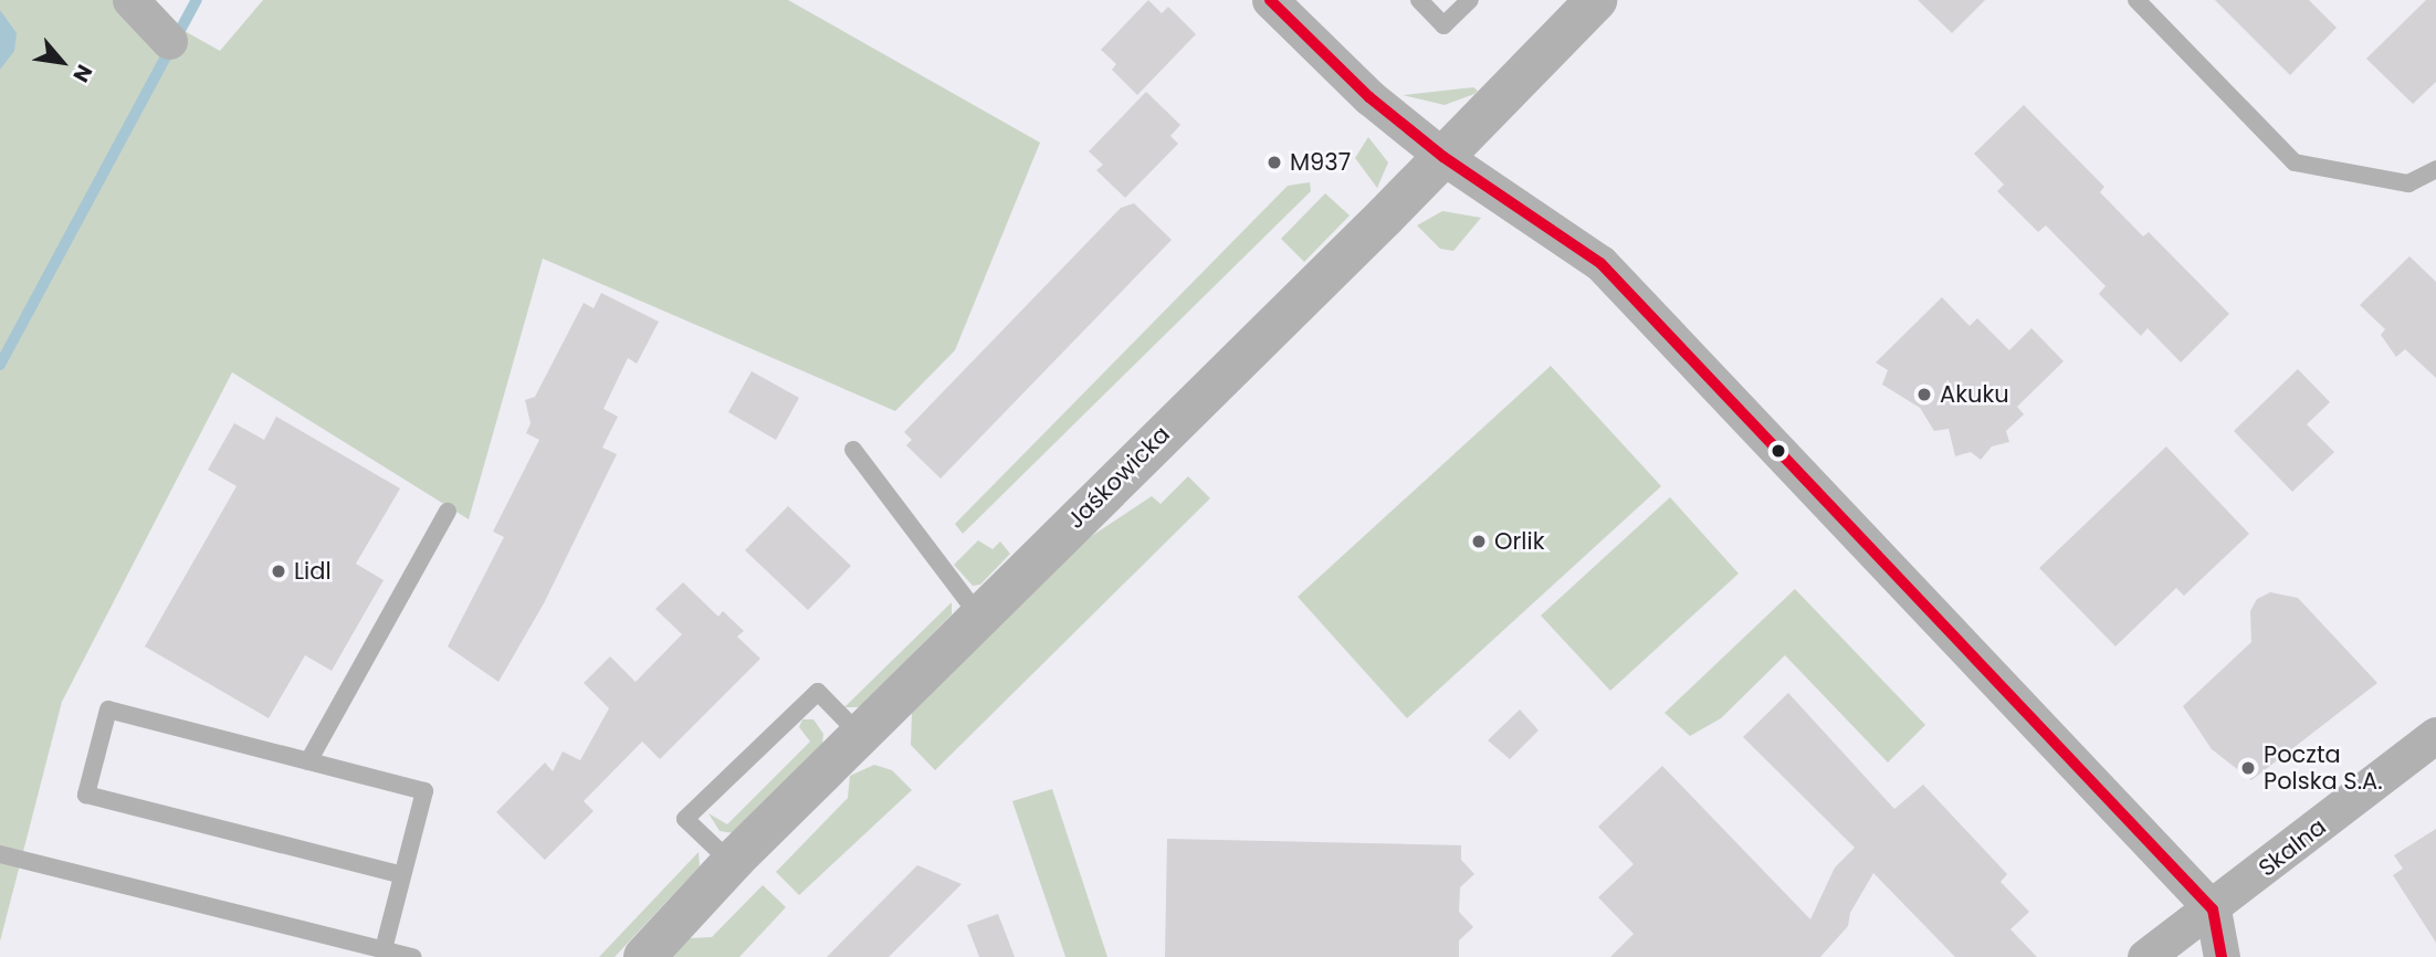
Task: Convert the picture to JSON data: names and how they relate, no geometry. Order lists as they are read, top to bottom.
{
  "streets": {
    "street": ["Jaśkowicka", "Skalna"]
  },
  "places": [
    "M937",
    "Akuku",
    "Orlik",
    "Lidl",
    "Poczta Polska S.A."
  ],
  "north": "bottom right"
}
